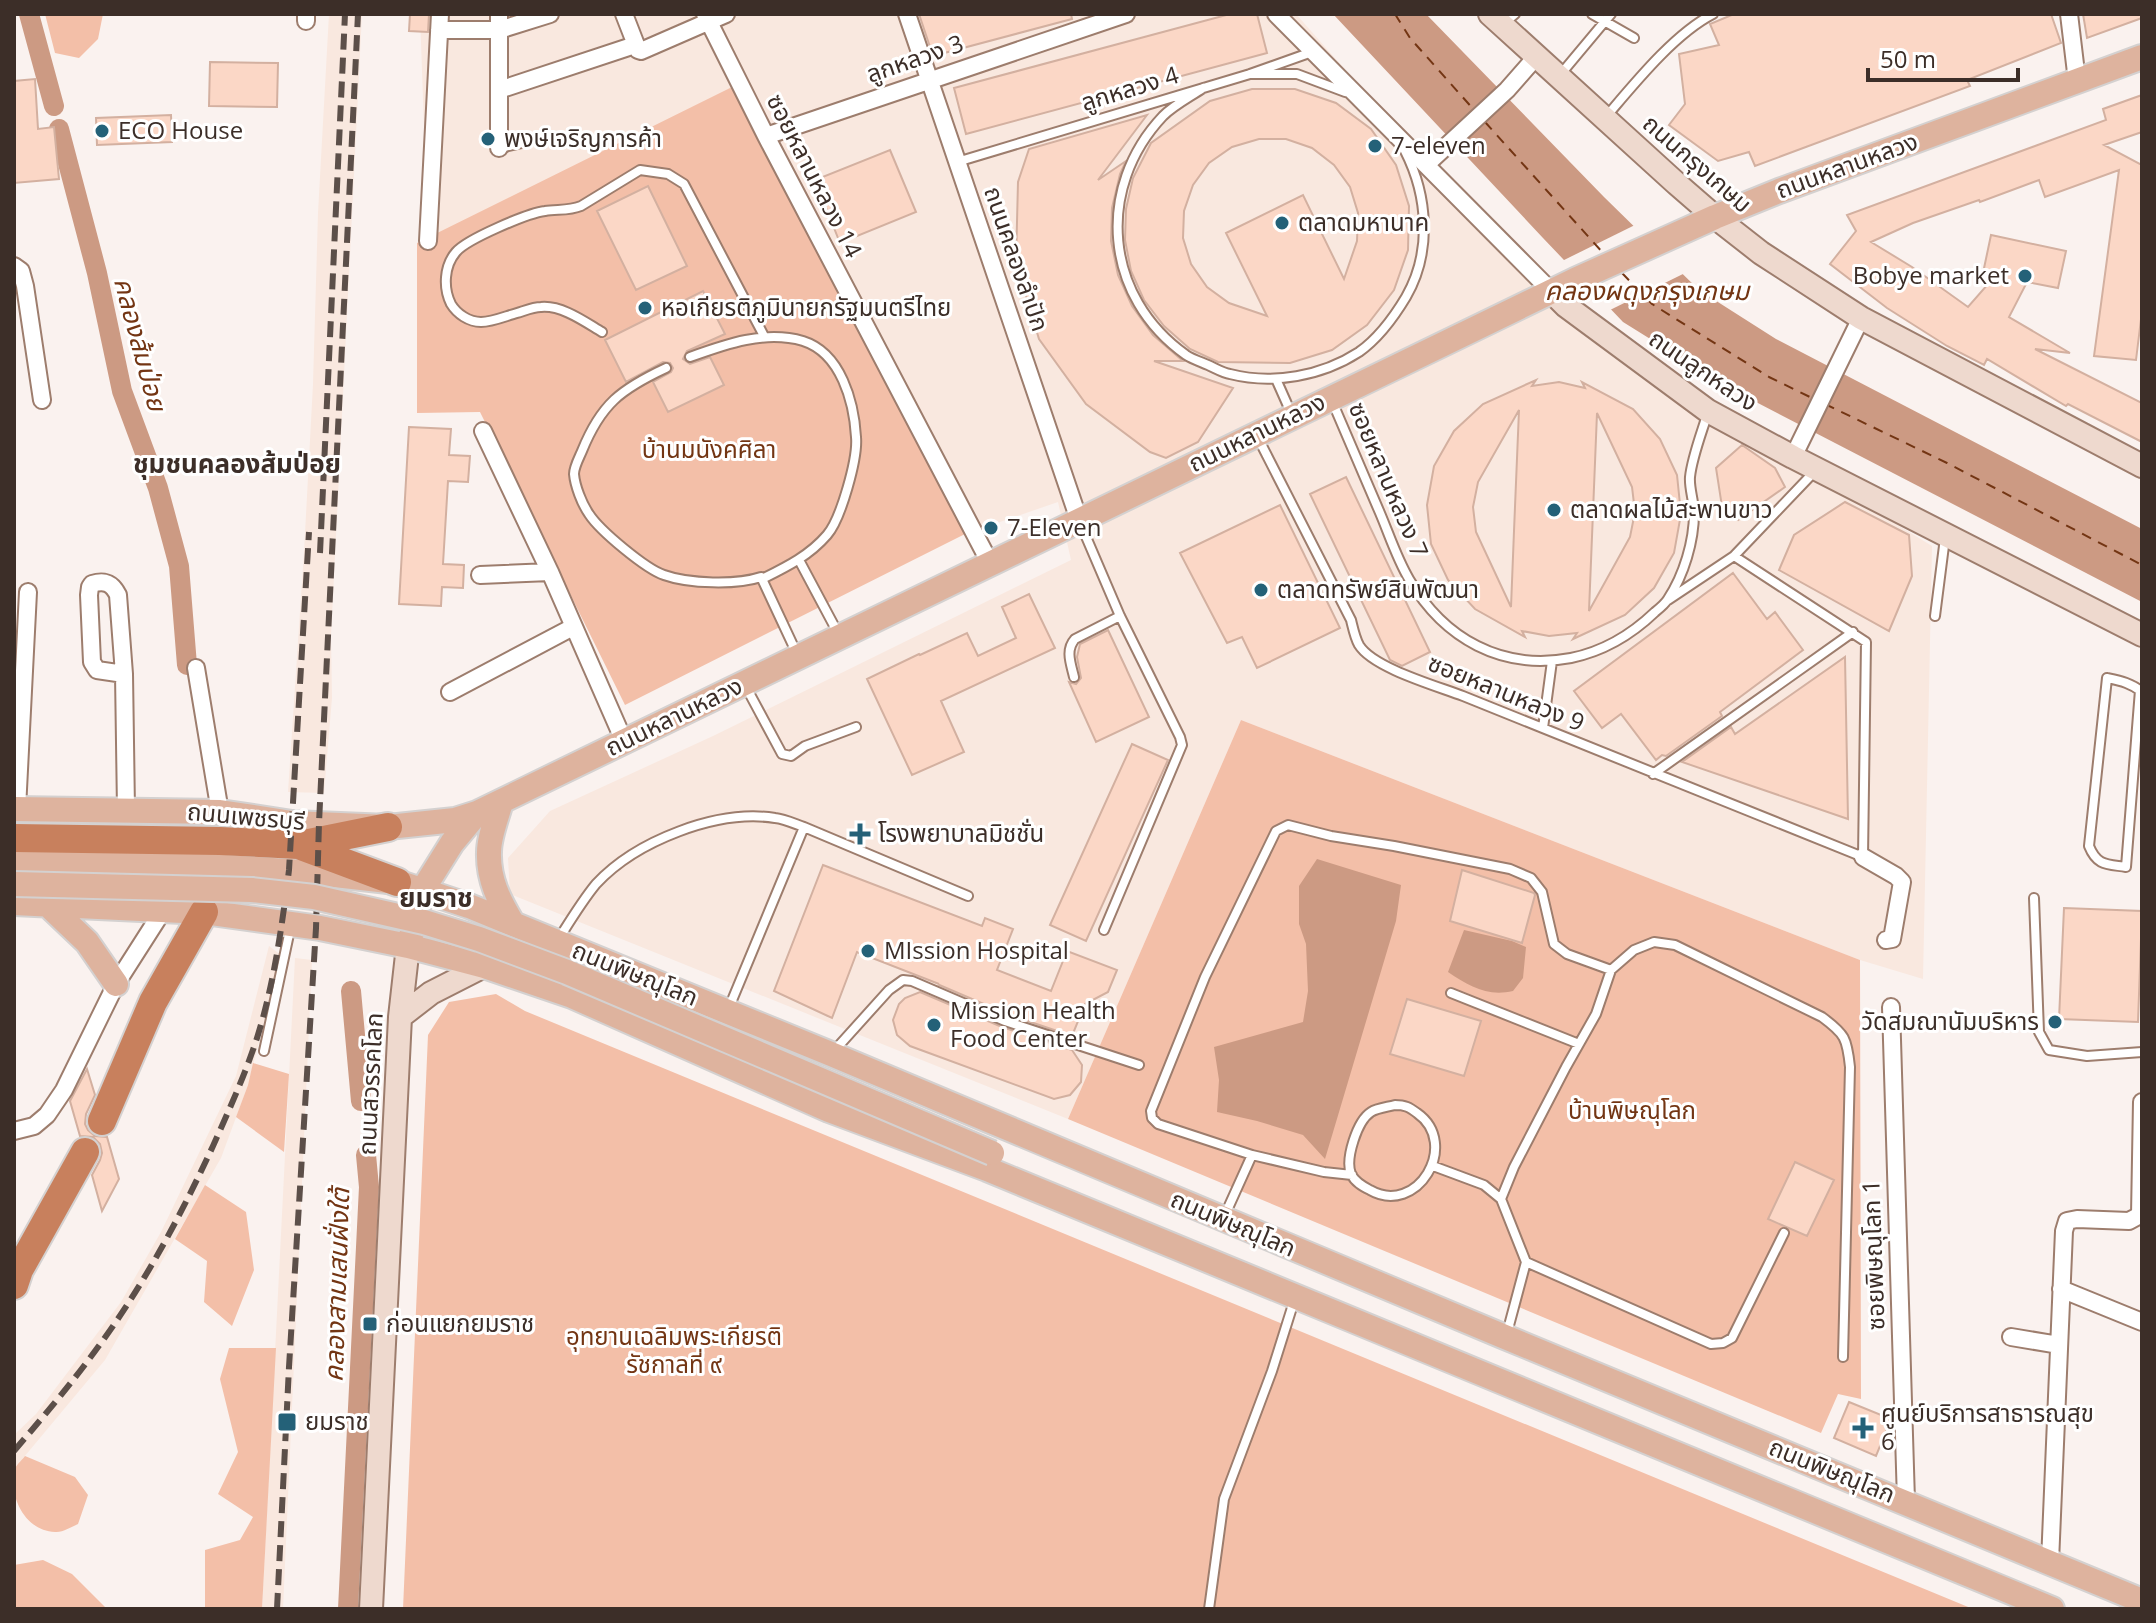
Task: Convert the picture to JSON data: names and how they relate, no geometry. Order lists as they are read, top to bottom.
{
  "streets": {
    "main road": ["ถนนหลานหลวง", "ถนนเพชรบุรี", "ถนนพิษณุโลก"],
    "street": [
      "ลูกหลวง 3",
      "ถนนกรุงเกษม",
      "ซอยหลานหลวง 14",
      "ถนนคลองลำปัก",
      "ถนนลูกหลวง",
      "ถนนสวรรคโลก",
      "ซอยพิษณุโลก 1"
    ],
    "lane": ["ลูกหลวง 4", "ซอยหลานหลวง 7", "ซอยหลานหลวง 9"]
  },
  "crossings": [
    ["ลูกหลวง 3", "ซอยหลานหลวง 14"],
    ["ลูกหลวง 3", "ถนนคลองลำปัก"],
    ["ลูกหลวง 4", "ถนนคลองลำปัก"],
    ["ลูกหลวง 4", "ถนนลูกหลวง"],
    ["ถนนกรุงเกษม", "ถนนหลานหลวง"],
    ["ถนนหลานหลวง", "ซอยหลานหลวง 14"],
    ["ถนนหลานหลวง", "ถนนคลองลำปัก"],
    ["ถนนหลานหลวง", "ถนนลูกหลวง"],
    ["ถนนหลานหลวง", "ซอยหลานหลวง 7"],
    ["ถนนหลานหลวง", "ซอยหลานหลวง 9"],
    ["ถนนหลานหลวง", "ถนนเพชรบุรี"],
    ["ถนนหลานหลวง", "ถนนพิษณุโลก"],
    ["ถนนหลานหลวง", "ถนนสวรรคโลก"],
    ["ถนนลูกหลวง", "ซอยหลานหลวง 7"],
    ["ถนนเพชรบุรี", "ถนนพิษณุโลก"],
    ["ถนนพิษณุโลก", "ถนนสวรรคโลก"],
    ["ถนนพิษณุโลก", "ซอยพิษณุโลก 1"]
  ],
  "districts": ["ชุมชนคลองส้มป่อย", "ยมราช"],
  "water": ["คลองผดุงกรุงเกษม", "คลองส้มป่อย", "คลองสามเสนฝั่งใต้"],
  "parks": ["บ้านมนังคศิลา", "บ้านพิษณุโลก", "อุทยานเฉลิมพระเกียรติ รัชกาลที่ ๙"],
  "places": {
    "other": [
      "ECO House",
      "พงษ์เจริญการค้า",
      "7-eleven",
      "ตลาดมหานาค",
      "Bobye market",
      "หอเกียรติภูมินายกรัฐมนตรีไทย",
      "ตลาดผลไม้สะพานขาว",
      "7-Eleven",
      "ตลาดทรัพย์สินพัฒนา",
      "MIssion Hospital",
      "วัดสมณานัมบริหาร",
      "Mission Health Food Center"
    ],
    "health": ["โรงพยาบาลมิชชั่น", "ศูนย์บริการสาธารณสุข 6"],
    "transit": ["ก่อนแยกยมราช", "ยมราช"]
  },
  "scale_bar": "50 m"
}
